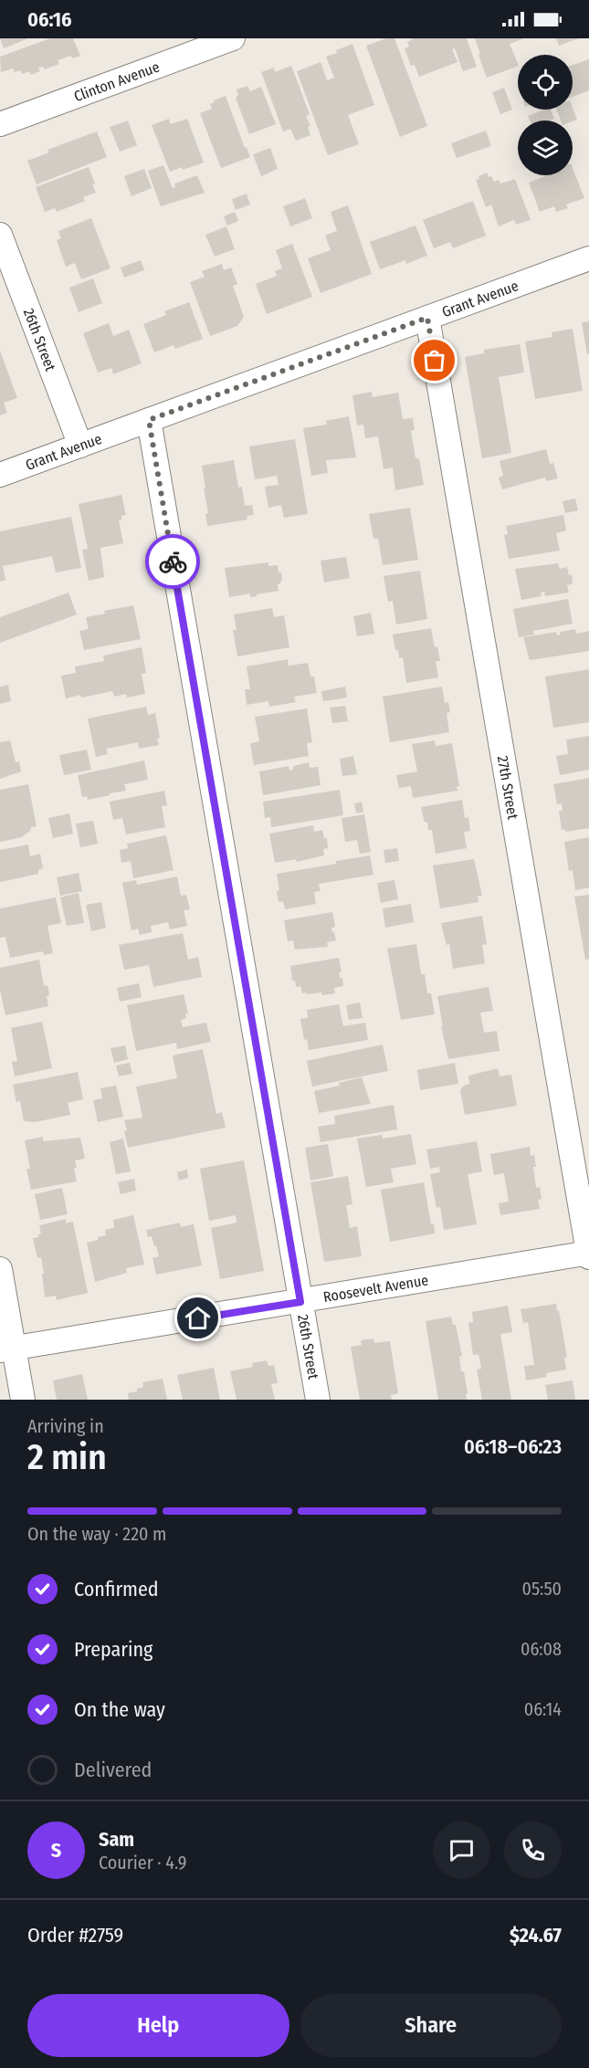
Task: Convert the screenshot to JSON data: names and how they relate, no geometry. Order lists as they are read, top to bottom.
{
  "streets": {
    "street": [
      "Clinton Avenue",
      "Grant Avenue",
      "26th Street",
      "27th Street",
      "Roosevelt Avenue"
    ]
  },
  "crossings": [
    ["Grant Avenue", "26th Street"],
    ["Grant Avenue", "27th Street"],
    ["26th Street", "Roosevelt Avenue"],
    ["27th Street", "Roosevelt Avenue"]
  ],
  "page": {
    "status": "06:16",
    "heading": ["2 min", "Arriving in", "06:18–06:23"],
    "panel": [
      "Sam",
      "Courier · 4.9",
      "Order #2759",
      "$24.67"
    ],
    "bar": "On the way · 220 m",
    "list": [
      ["Confirmed", "05:50"],
      ["Preparing", "06:08"],
      ["On the way", "06:14"],
      "Delivered"
    ],
    "round": "S",
    "buttons": ["Help", "Share"]
  }
}
